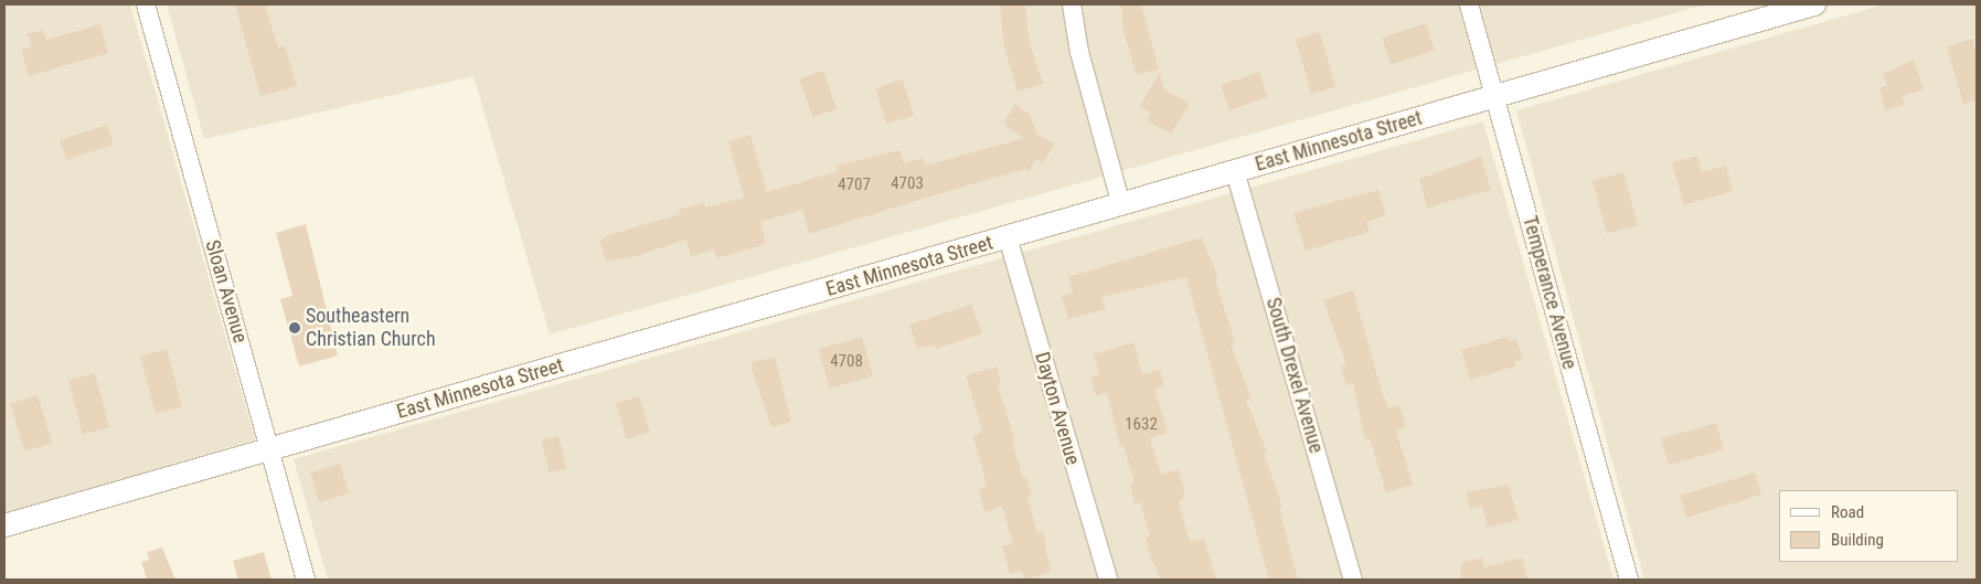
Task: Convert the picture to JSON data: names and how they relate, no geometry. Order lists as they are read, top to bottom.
{
  "streets": {
    "street": [
      "East Minnesota Street",
      "Sloan Avenue",
      "Temperance Avenue",
      "South Drexel Avenue",
      "Dayton Avenue"
    ]
  },
  "crossings": [
    ["East Minnesota Street", "Sloan Avenue"],
    ["East Minnesota Street", "Temperance Avenue"],
    ["East Minnesota Street", "South Drexel Avenue"],
    ["East Minnesota Street", "Dayton Avenue"]
  ],
  "places": ["Southeastern Christian Church"],
  "house_numbers": [
    "4703",
    "4707",
    "4708",
    "1632"
  ],
  "legend": ["Road", "Building"]
}
